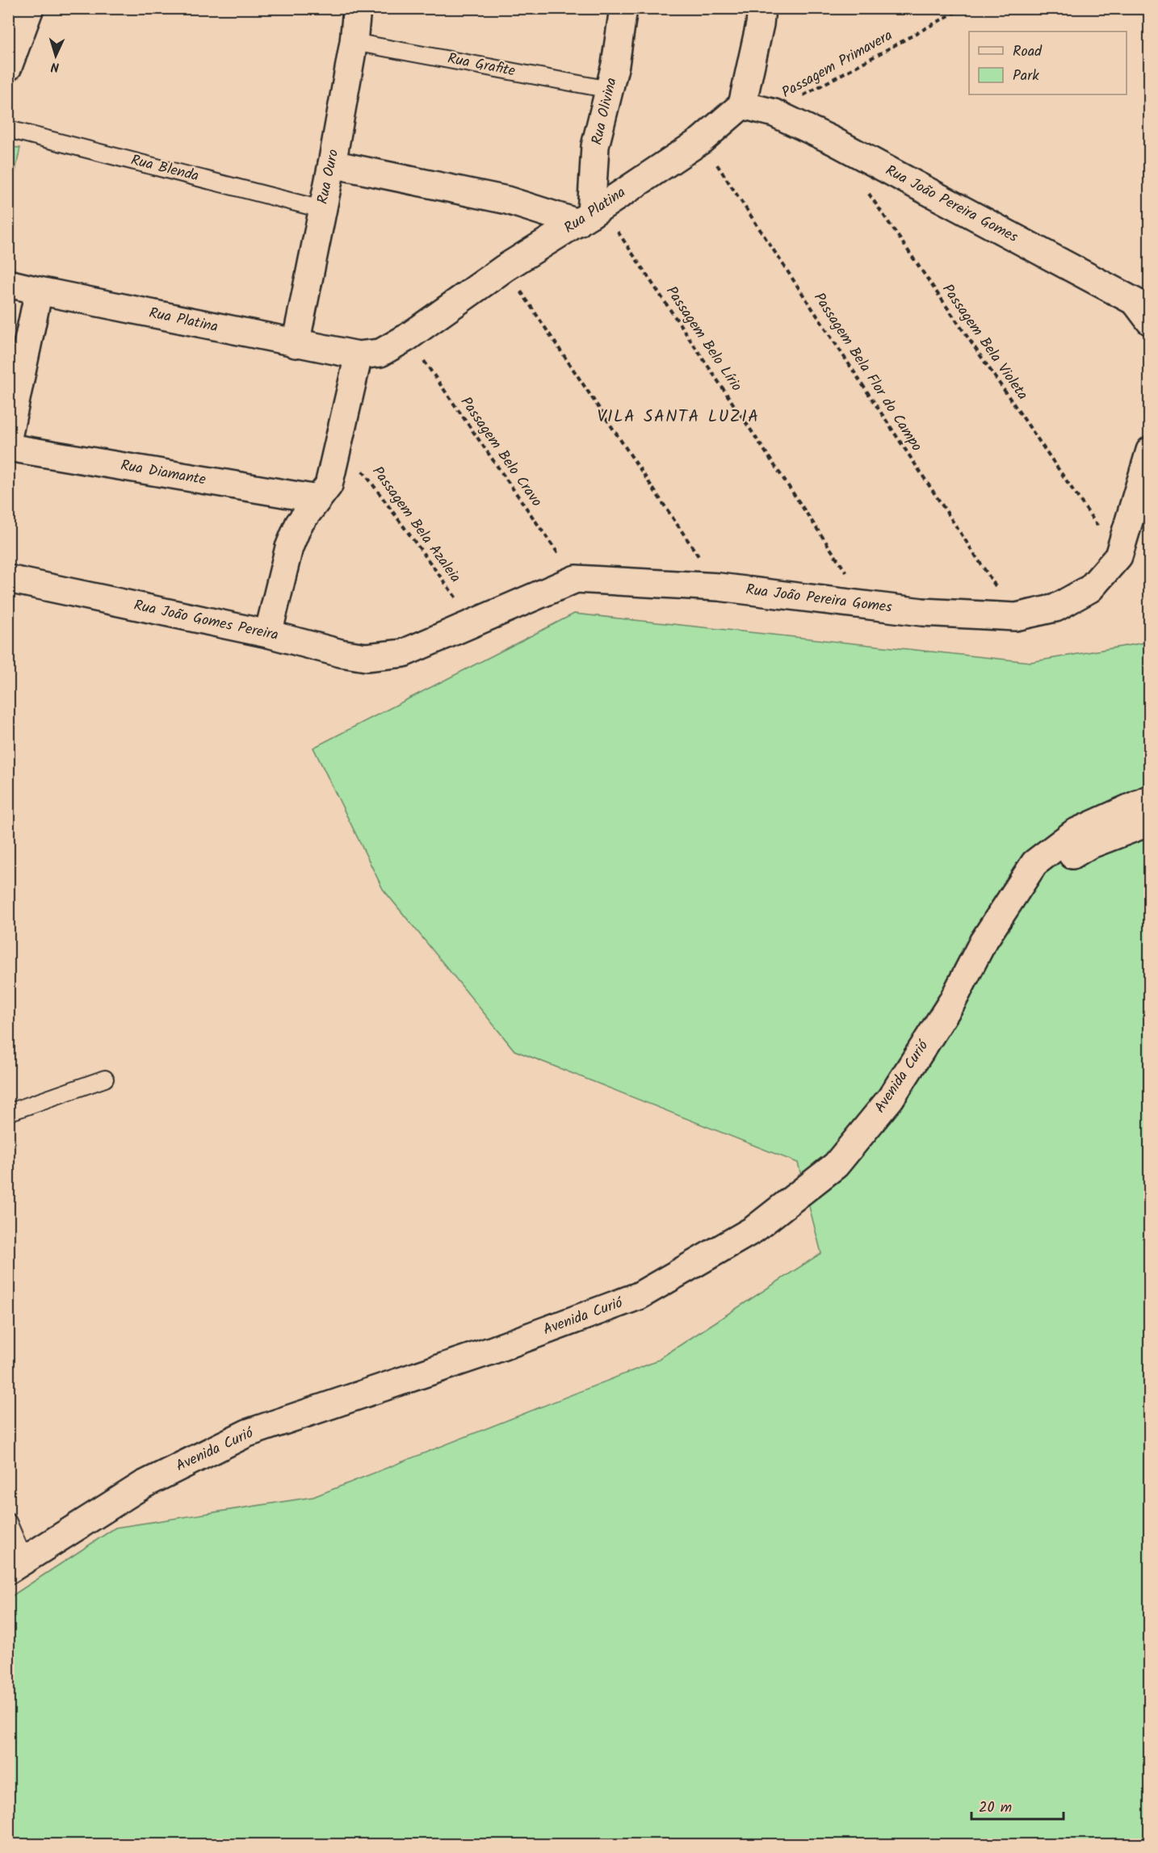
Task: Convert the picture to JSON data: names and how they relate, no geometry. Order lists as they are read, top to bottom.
{
  "streets": {
    "street": [
      "Rua Olivina",
      "Rua Ouro",
      "Rua João Pereira Gomes",
      "Rua Platina",
      "Rua Diamante",
      "Rua João Gomes Pereira",
      "Avenida Curió"
    ],
    "lane": ["Rua Grafite", "Rua Blenda"],
    "path": [
      "Passagem Primavera",
      "Passagem Belo Lírio",
      "Passagem Bela Violeta",
      "Passagem Bela Flor do Campo",
      "Passagem Belo Cravo",
      "Passagem Bela Azaleia"
    ]
  },
  "crossings": [
    ["Passagem Primavera", "Rua João Pereira Gomes"],
    ["Rua Grafite", "Rua Olivina"],
    ["Rua Grafite", "Rua Ouro"],
    ["Rua Olivina", "Rua Platina"],
    ["Rua Olivina", "Passagem Belo Lírio"],
    ["Rua Blenda", "Rua Ouro"],
    ["Rua Ouro", "Rua Platina"],
    ["Rua João Pereira Gomes", "Rua Platina"],
    ["Rua João Pereira Gomes", "Passagem Belo Lírio"],
    ["Rua João Pereira Gomes", "Passagem Bela Violeta"],
    ["Rua João Pereira Gomes", "Passagem Bela Flor do Campo"],
    ["Rua João Pereira Gomes", "Passagem Belo Cravo"],
    ["Rua João Pereira Gomes", "Passagem Bela Azaleia"],
    ["Rua João Pereira Gomes", "Rua João Gomes Pereira"],
    ["Rua Platina", "Passagem Belo Lírio"],
    ["Rua Platina", "Passagem Bela Flor do Campo"],
    ["Rua Platina", "Passagem Belo Cravo"]
  ],
  "districts": ["VILA SANTA LUZIA"],
  "legend": ["Road", "Park"],
  "scale_bar": "20 m",
  "north": "bottom"
}
